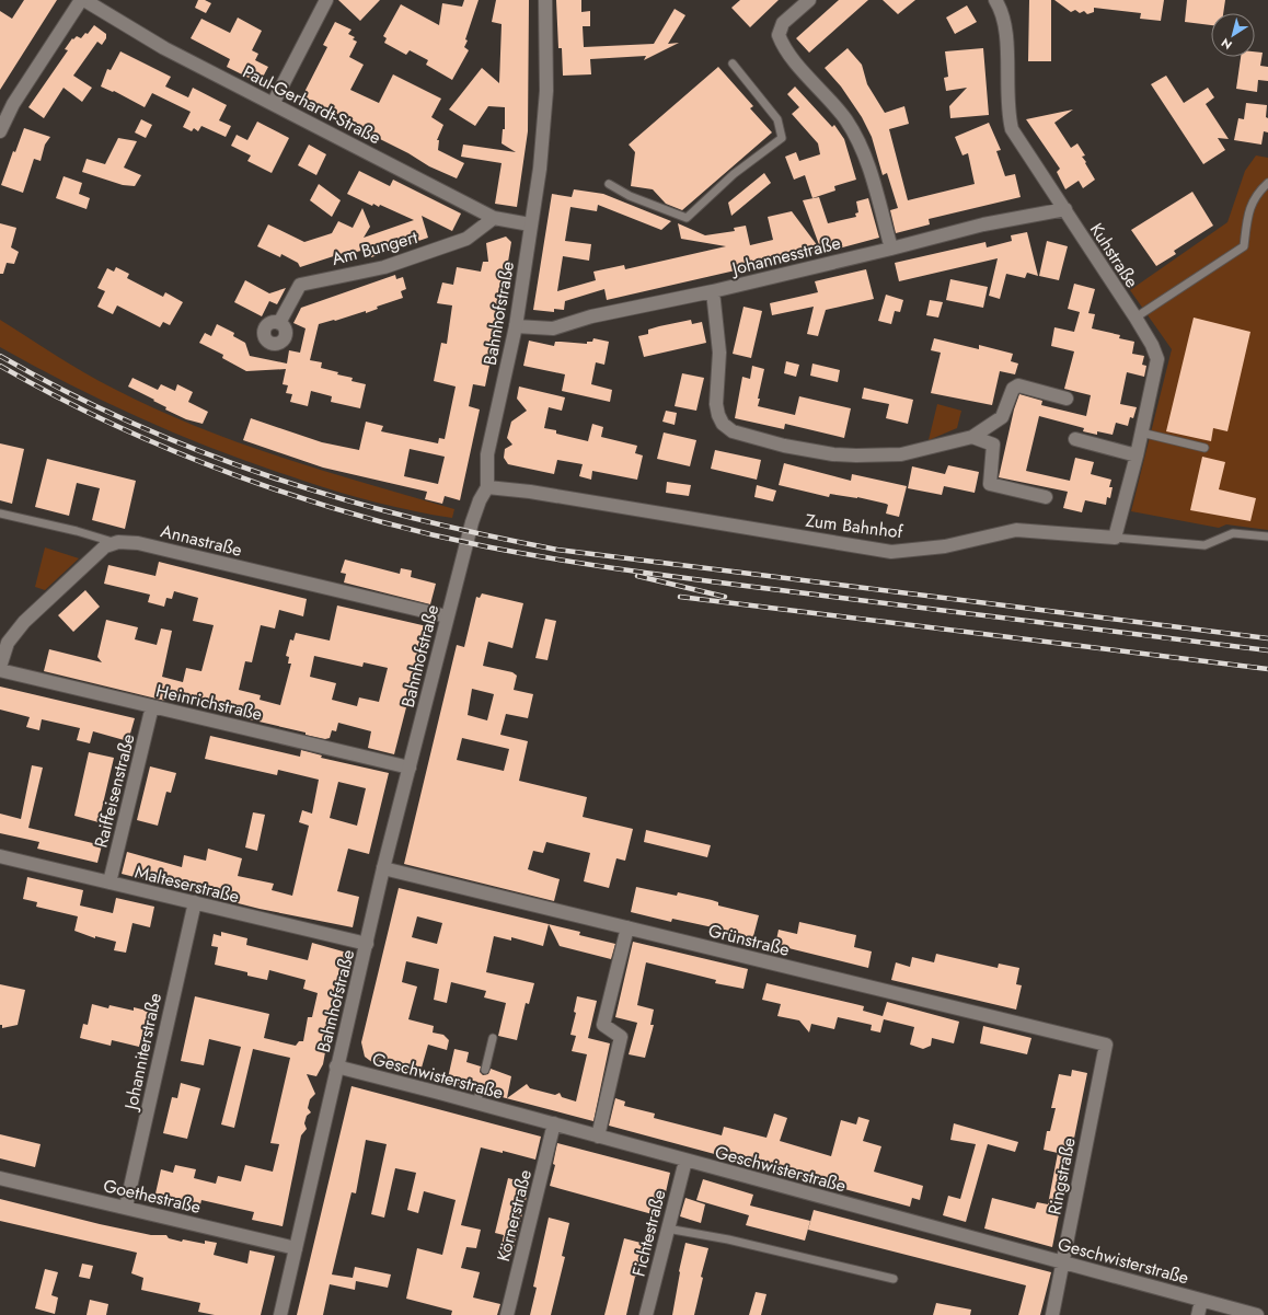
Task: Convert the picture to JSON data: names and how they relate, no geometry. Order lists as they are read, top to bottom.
{
  "streets": {
    "street": [
      "Paul-Gerhardt-Straße",
      "Am Bungert",
      "Johannesstraße",
      "Kuhstraße",
      "Bahnhofstraße",
      "Zum Bahnhof",
      "Annastraße",
      "Heinrichstraße",
      "Raiffeisenstraße",
      "Malteserstraße",
      "Grünstraße",
      "Johanniterstraße",
      "Geschwisterstraße",
      "Ringstraße",
      "Goethestraße",
      "Körnerstraße",
      "Fichtestraße"
    ]
  },
  "crossings": [
    ["Paul-Gerhardt-Straße", "Am Bungert"],
    ["Paul-Gerhardt-Straße", "Bahnhofstraße"],
    ["Johannesstraße", "Kuhstraße"],
    ["Johannesstraße", "Bahnhofstraße"],
    ["Kuhstraße", "Zum Bahnhof"],
    ["Bahnhofstraße", "Zum Bahnhof"],
    ["Bahnhofstraße", "Annastraße"],
    ["Bahnhofstraße", "Heinrichstraße"],
    ["Bahnhofstraße", "Malteserstraße"],
    ["Bahnhofstraße", "Grünstraße"],
    ["Bahnhofstraße", "Geschwisterstraße"],
    ["Bahnhofstraße", "Goethestraße"],
    ["Heinrichstraße", "Raiffeisenstraße"],
    ["Raiffeisenstraße", "Malteserstraße"],
    ["Malteserstraße", "Johanniterstraße"],
    ["Grünstraße", "Ringstraße"],
    ["Johanniterstraße", "Goethestraße"],
    ["Geschwisterstraße", "Ringstraße"],
    ["Geschwisterstraße", "Körnerstraße"],
    ["Geschwisterstraße", "Fichtestraße"]
  ],
  "north": "bottom left"
}
